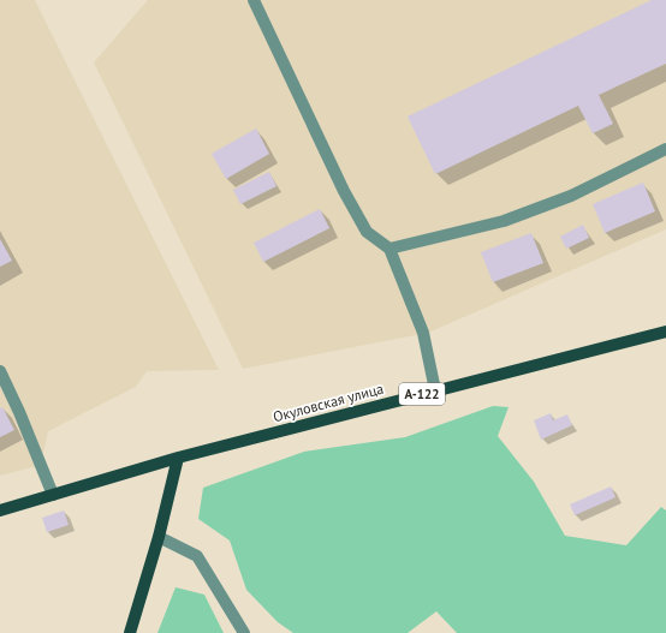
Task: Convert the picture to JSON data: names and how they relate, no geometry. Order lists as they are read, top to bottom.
{
  "streets": {
    "main road": ["А-122", "Окуловская улица"]
  }
}
